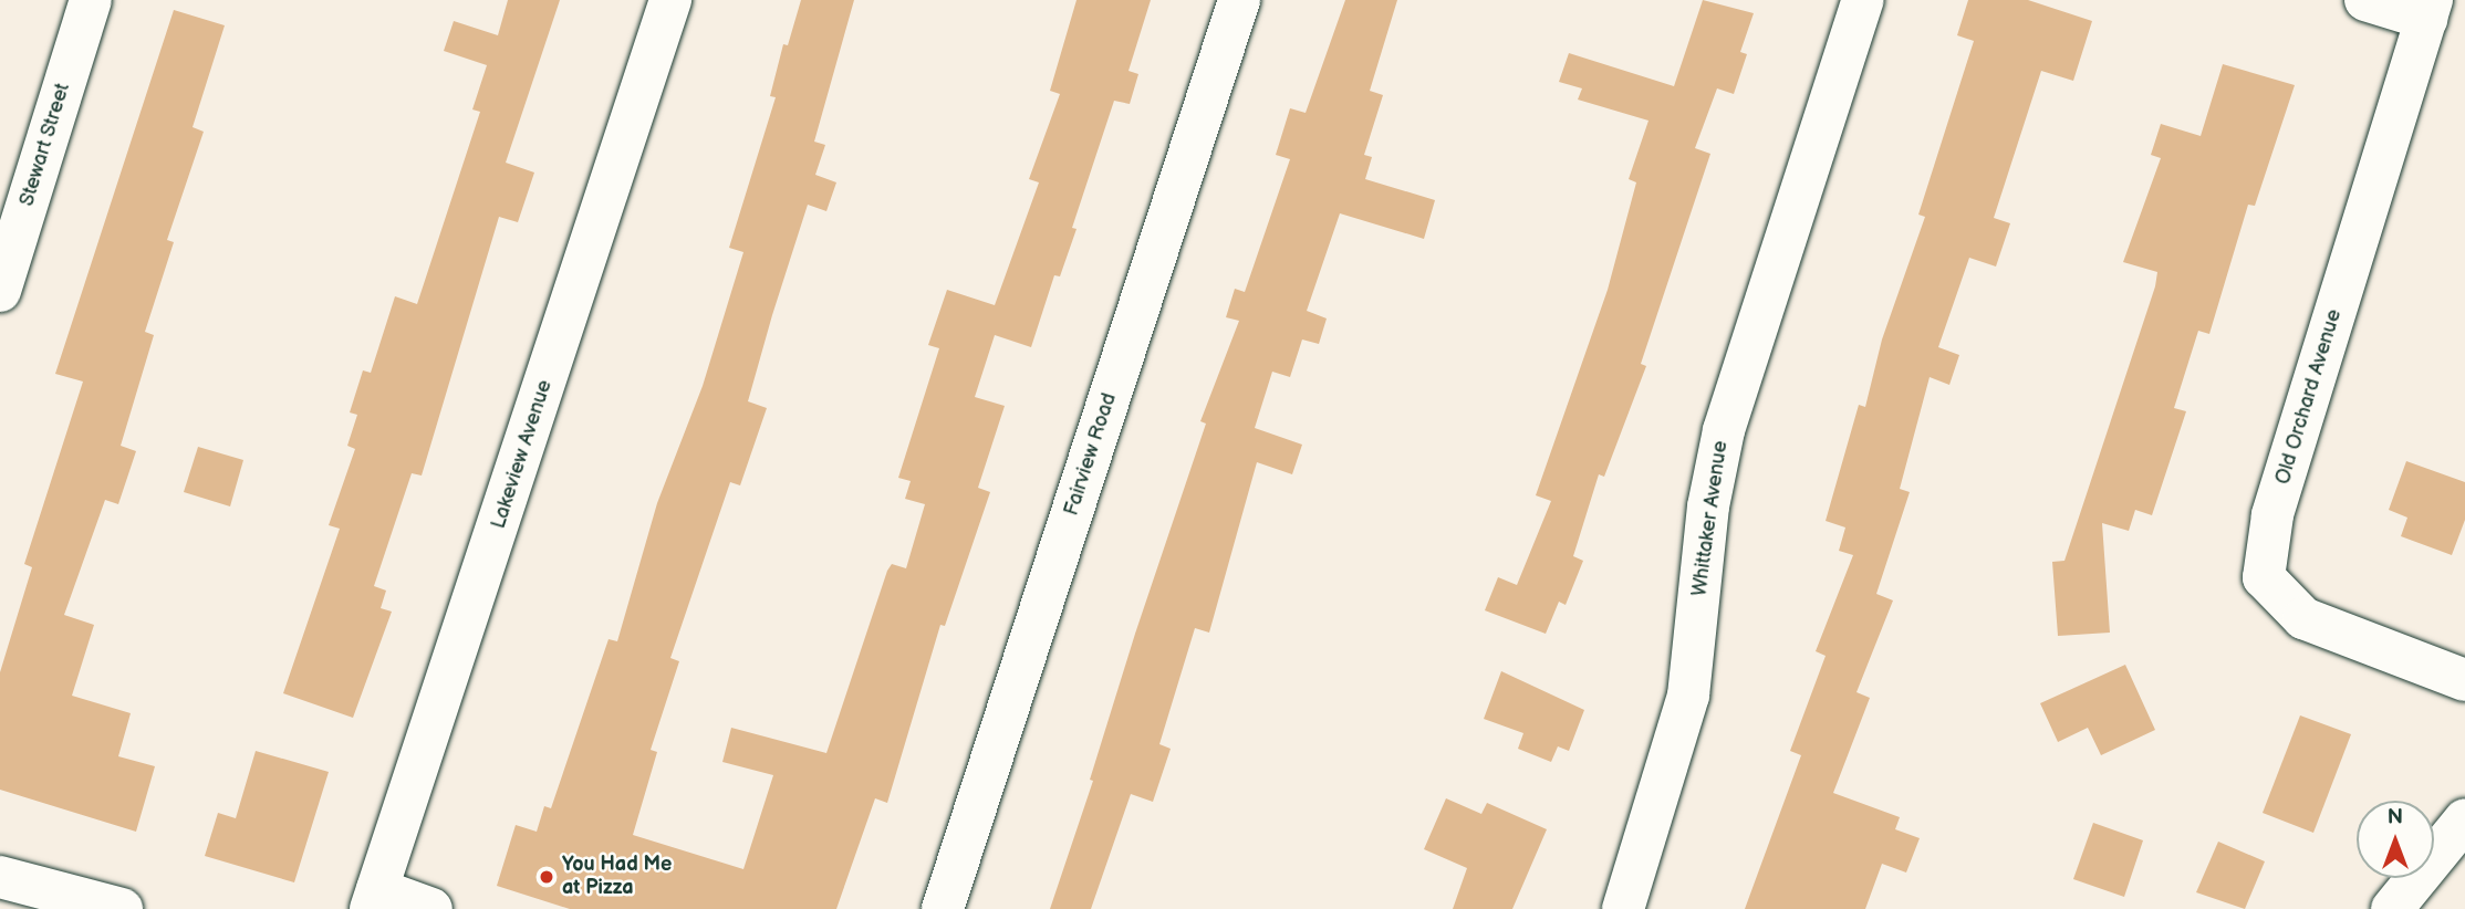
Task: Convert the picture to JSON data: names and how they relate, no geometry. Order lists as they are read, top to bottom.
{
  "streets": {
    "street": [
      "Stewart Street",
      "Old Orchard Avenue",
      "Lakeview Avenue",
      "Fairview Road",
      "Whittaker Avenue"
    ]
  },
  "places": ["You Had Me at Pizza"],
  "north": "top"
}
